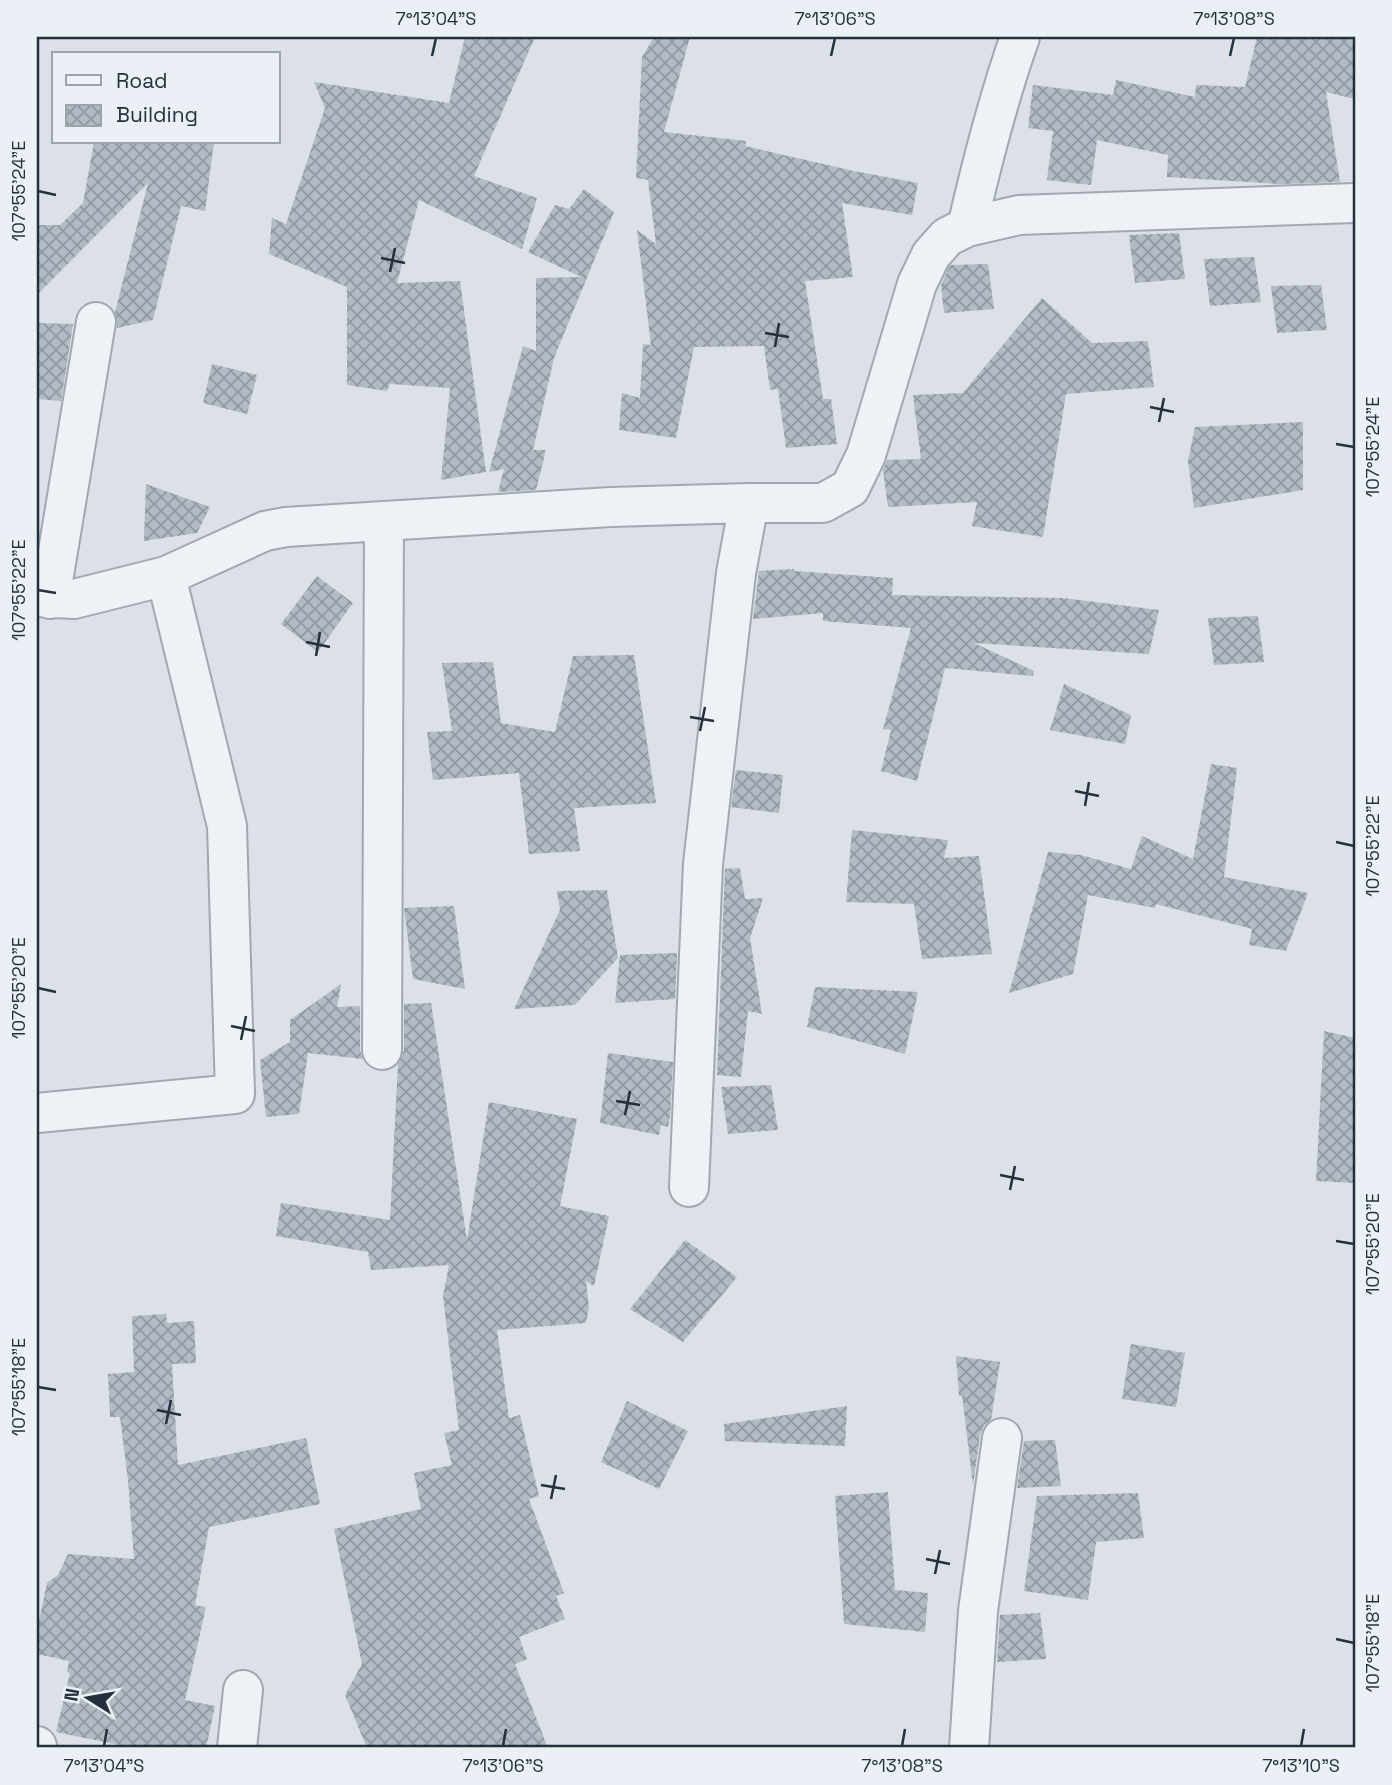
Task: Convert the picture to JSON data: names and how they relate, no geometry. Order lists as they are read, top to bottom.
{
  "legend": ["Road", "Building"],
  "north": "left",
  "coordinates": [
    "7°13'04\"S",
    "7°13'06\"S",
    "7°13'08\"S",
    "107°55'24\"E",
    "107°55'22\"E",
    "107°55'20\"E",
    "107°55'18\"E",
    "7°13'10\"S"
  ]
}
